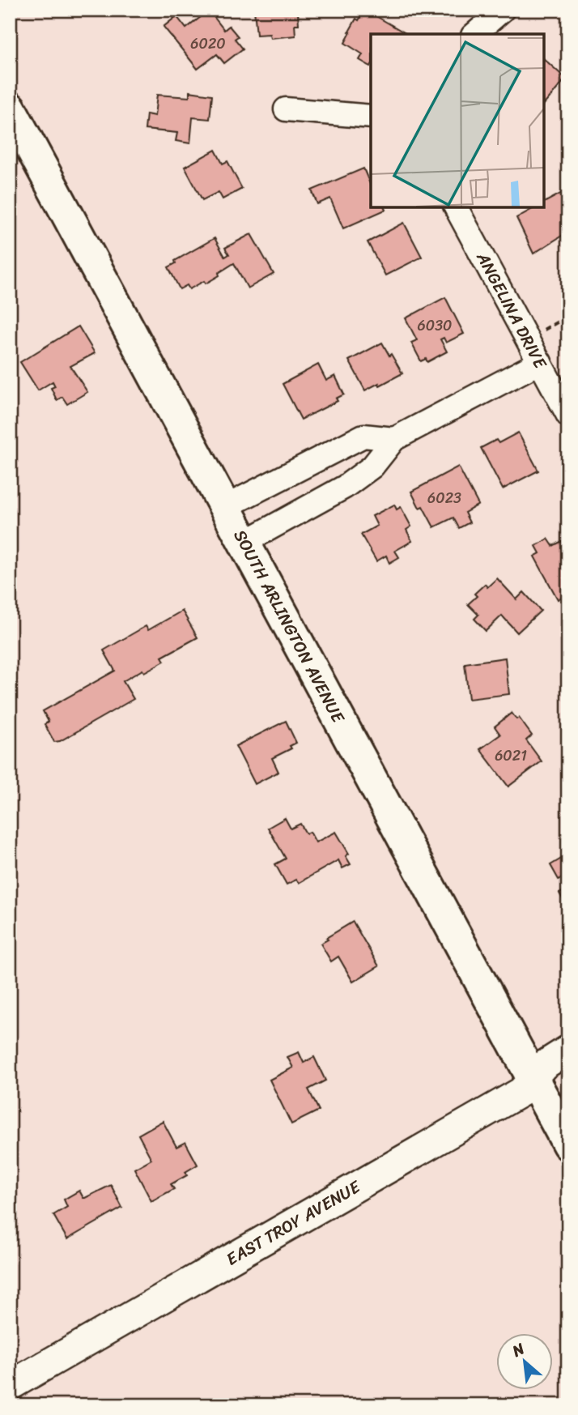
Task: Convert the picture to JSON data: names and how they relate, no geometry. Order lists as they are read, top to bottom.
{
  "streets": {
    "main road": ["SOUTH ARLINGTON AVENUE"],
    "street": ["ANGELINA DRIVE", "EAST TROY AVENUE"]
  },
  "crossings": [
    ["SOUTH ARLINGTON AVENUE", "EAST TROY AVENUE"]
  ],
  "house_numbers": [
    "6020",
    "6030",
    "6023",
    "6021"
  ],
  "north": "top left"
}
